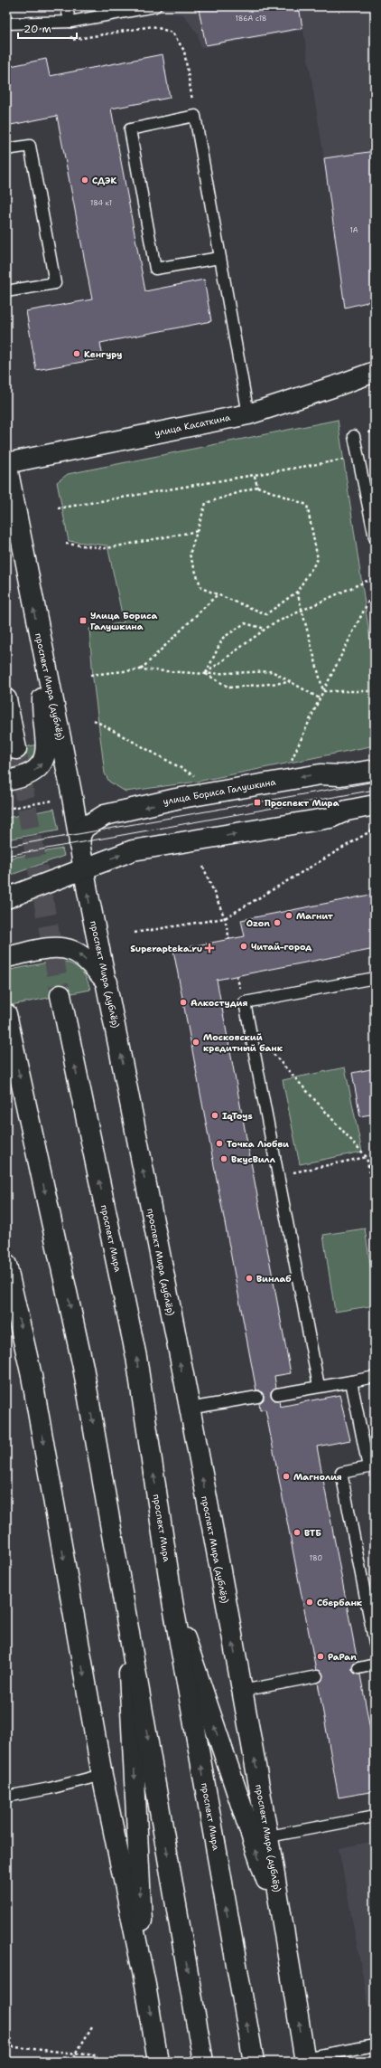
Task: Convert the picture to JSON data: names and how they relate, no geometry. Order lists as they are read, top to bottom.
{
  "streets": {
    "main road": [
      "улица Касаткина",
      "проспект Мира (дублёр)",
      "улица Бориса Галушкина",
      "проспект Мира"
    ]
  },
  "crossings": [
    ["улица Касаткина", "проспект Мира (дублёр)"],
    ["проспект Мира (дублёр)", "улица Бориса Галушкина"]
  ],
  "places": {
    "other": [
      "СДЭК",
      "Кенгуру",
      "Магнит",
      "Ozon",
      "Читай-город",
      "Алкостудия",
      "Московский кредитный банк",
      "IqToys",
      "Точка Любви",
      "ВкусВилл",
      "Винлаб",
      "Магнолия",
      "ВТБ",
      "Сбербанк",
      "PaPan"
    ],
    "transit": ["Улица Бориса Галушкина", "Проспект Мира"],
    "health": ["Superapteka.ru"]
  },
  "house_numbers": [
    "186A c18",
    "184 к1",
    "1А",
    "180"
  ],
  "scale_bar": "20 m"
}
